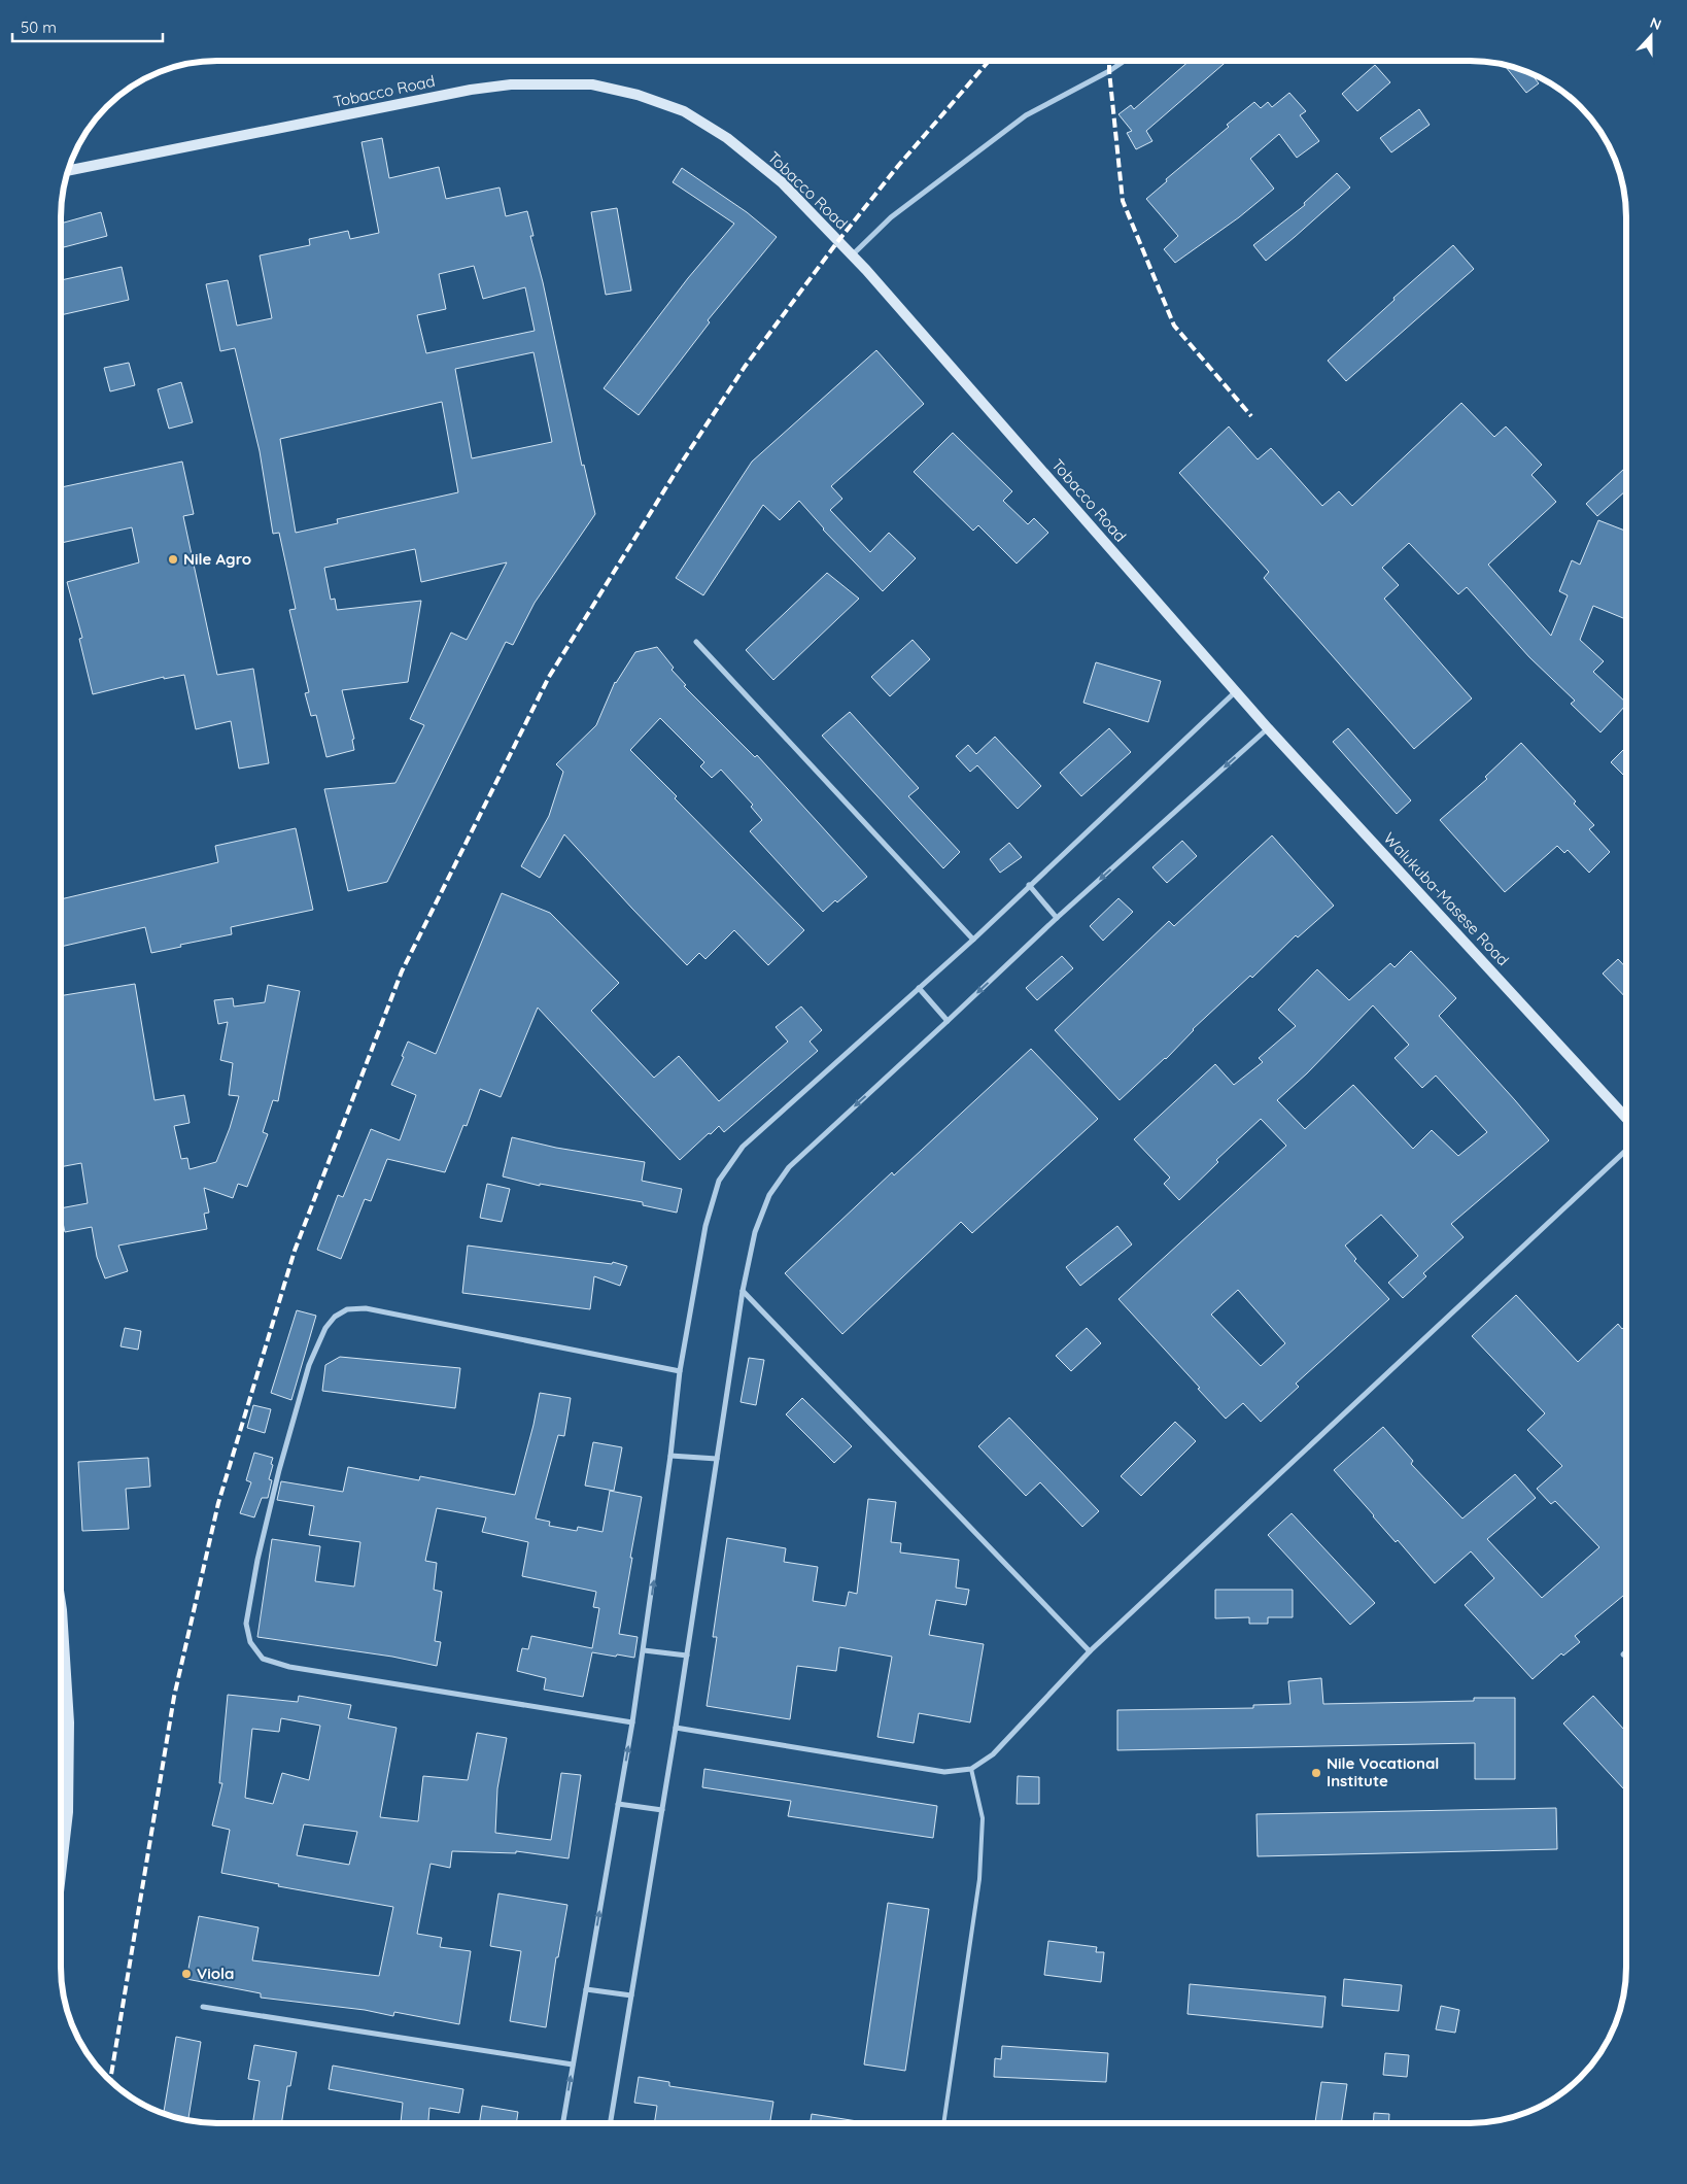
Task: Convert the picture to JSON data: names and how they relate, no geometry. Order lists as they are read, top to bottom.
{
  "streets": {
    "street": ["Tobacco Road", "Walukuba-Masese Road"]
  },
  "crossings": [
    ["Tobacco Road", "Walukuba-Masese Road"]
  ],
  "places": ["Nile Agro", "Nile Vocational Institute", "Viola"],
  "scale_bar": "50 m",
  "north": "top"
}
